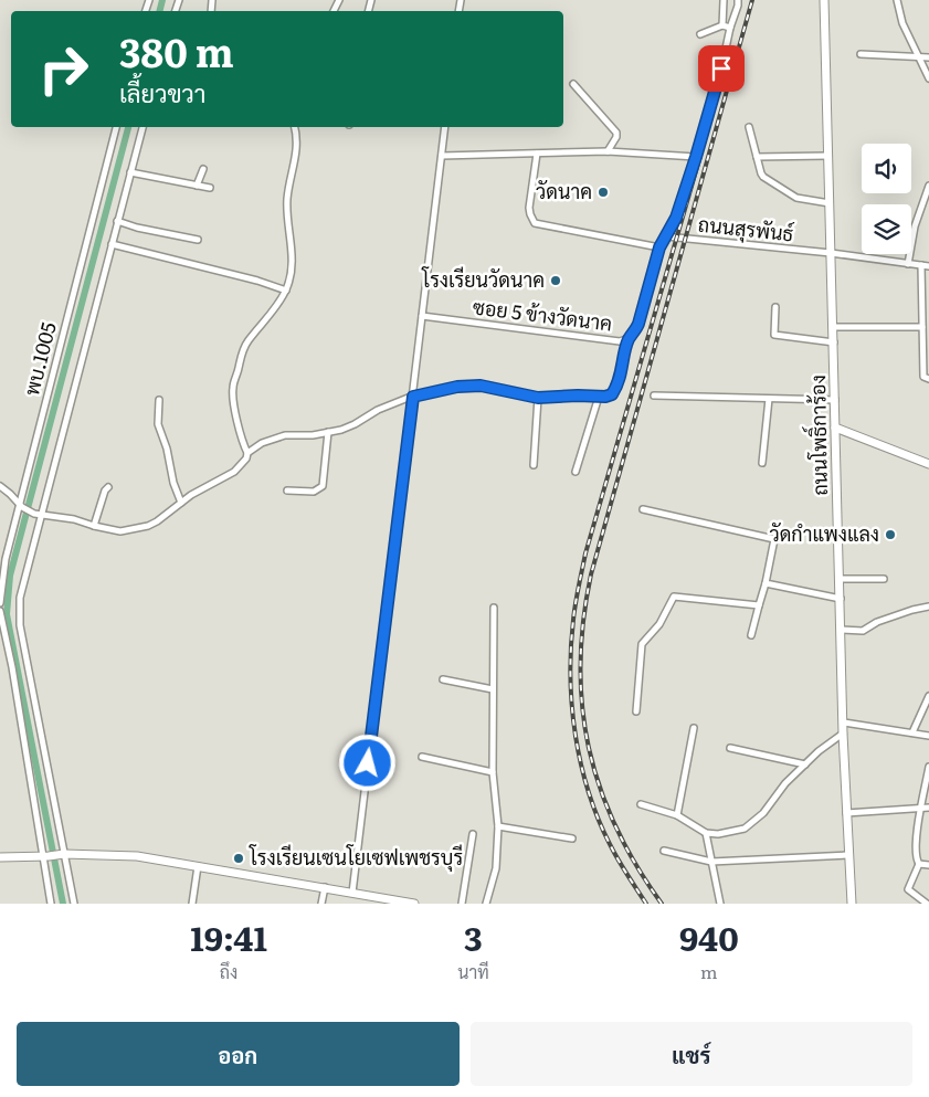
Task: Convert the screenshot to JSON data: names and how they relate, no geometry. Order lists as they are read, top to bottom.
{
  "streets": {
    "street": [
      "ถนนสุรพันธ์",
      "ซอย 5 ข้างวัดนาค",
      "พบ.1005",
      "ถนนโพธิ์การ้อง"
    ]
  },
  "crossings": [
    ["ถนนสุรพันธ์", "ถนนโพธิ์การ้อง"]
  ],
  "places": [
    "วัดนาค",
    "โรงเรียนวัดนาค",
    "วัดกำแพงแลง",
    "โรงเรียนเซนโยเซฟเพชรบุรี"
  ],
  "page": {
    "turn": ["380 m", "เลี้ยวขวา"],
    "eta": [
      "19:41",
      "ถึง",
      "3",
      "นาที",
      "940",
      "m"
    ],
    "buttons": ["ออก", "แชร์"]
  }
}
